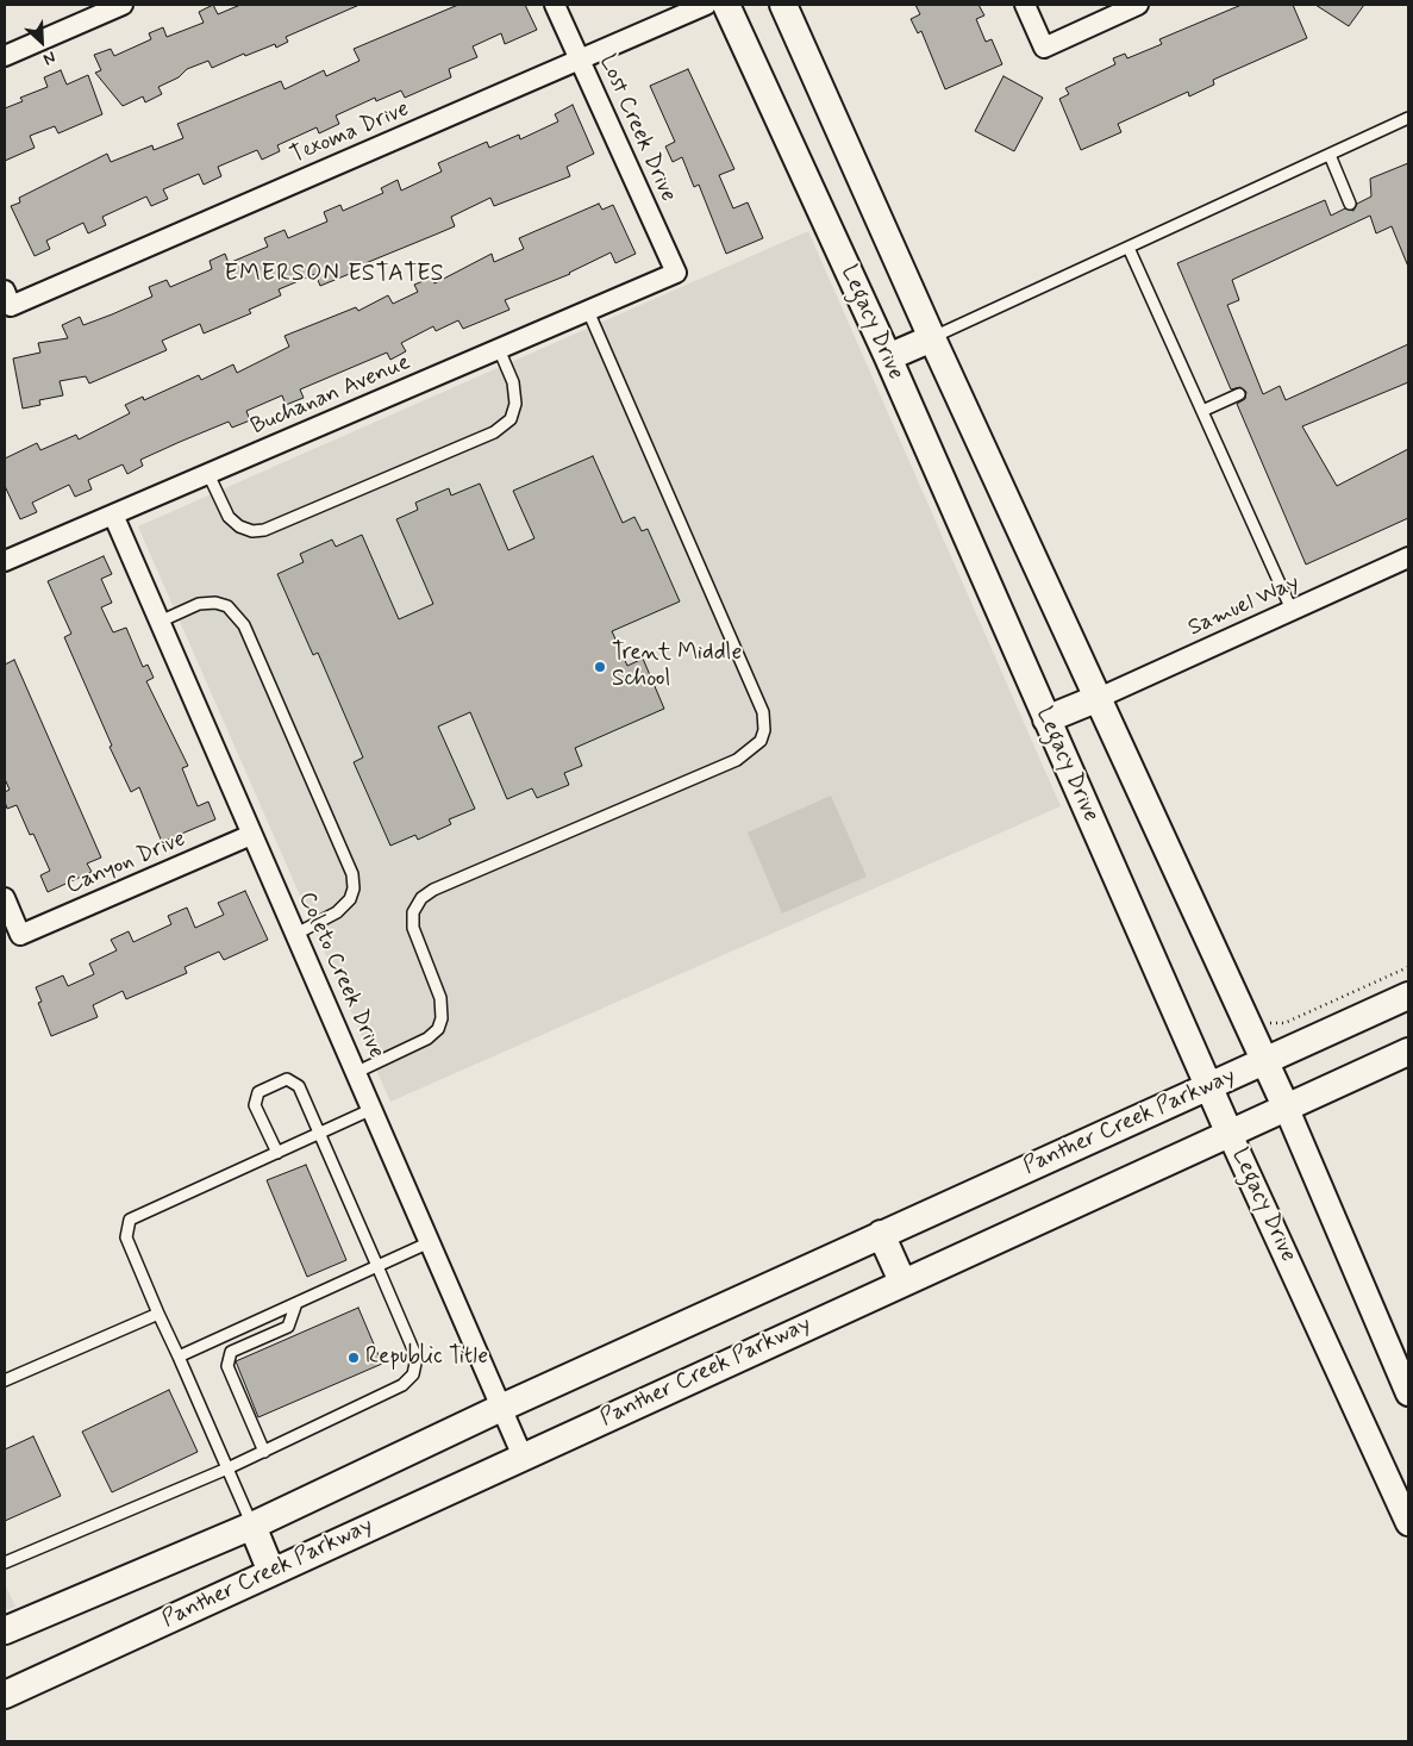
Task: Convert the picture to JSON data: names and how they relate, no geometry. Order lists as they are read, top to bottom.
{
  "streets": {
    "main road": ["Legacy Drive", "Panther Creek Parkway"],
    "street": [
      "Lost Creek Drive",
      "Texoma Drive",
      "Buchanan Avenue",
      "Samuel Way",
      "Canyon Drive",
      "Coleto Creek Drive"
    ]
  },
  "crossings": [
    ["Lost Creek Drive", "Texoma Drive"],
    ["Lost Creek Drive", "Buchanan Avenue"],
    ["Legacy Drive", "Panther Creek Parkway"],
    ["Buchanan Avenue", "Coleto Creek Drive"],
    ["Canyon Drive", "Coleto Creek Drive"],
    ["Coleto Creek Drive", "Panther Creek Parkway"]
  ],
  "districts": ["EMERSON ESTATES"],
  "places": ["Trent Middle School", "Republic Title"],
  "north": "bottom right"
}
